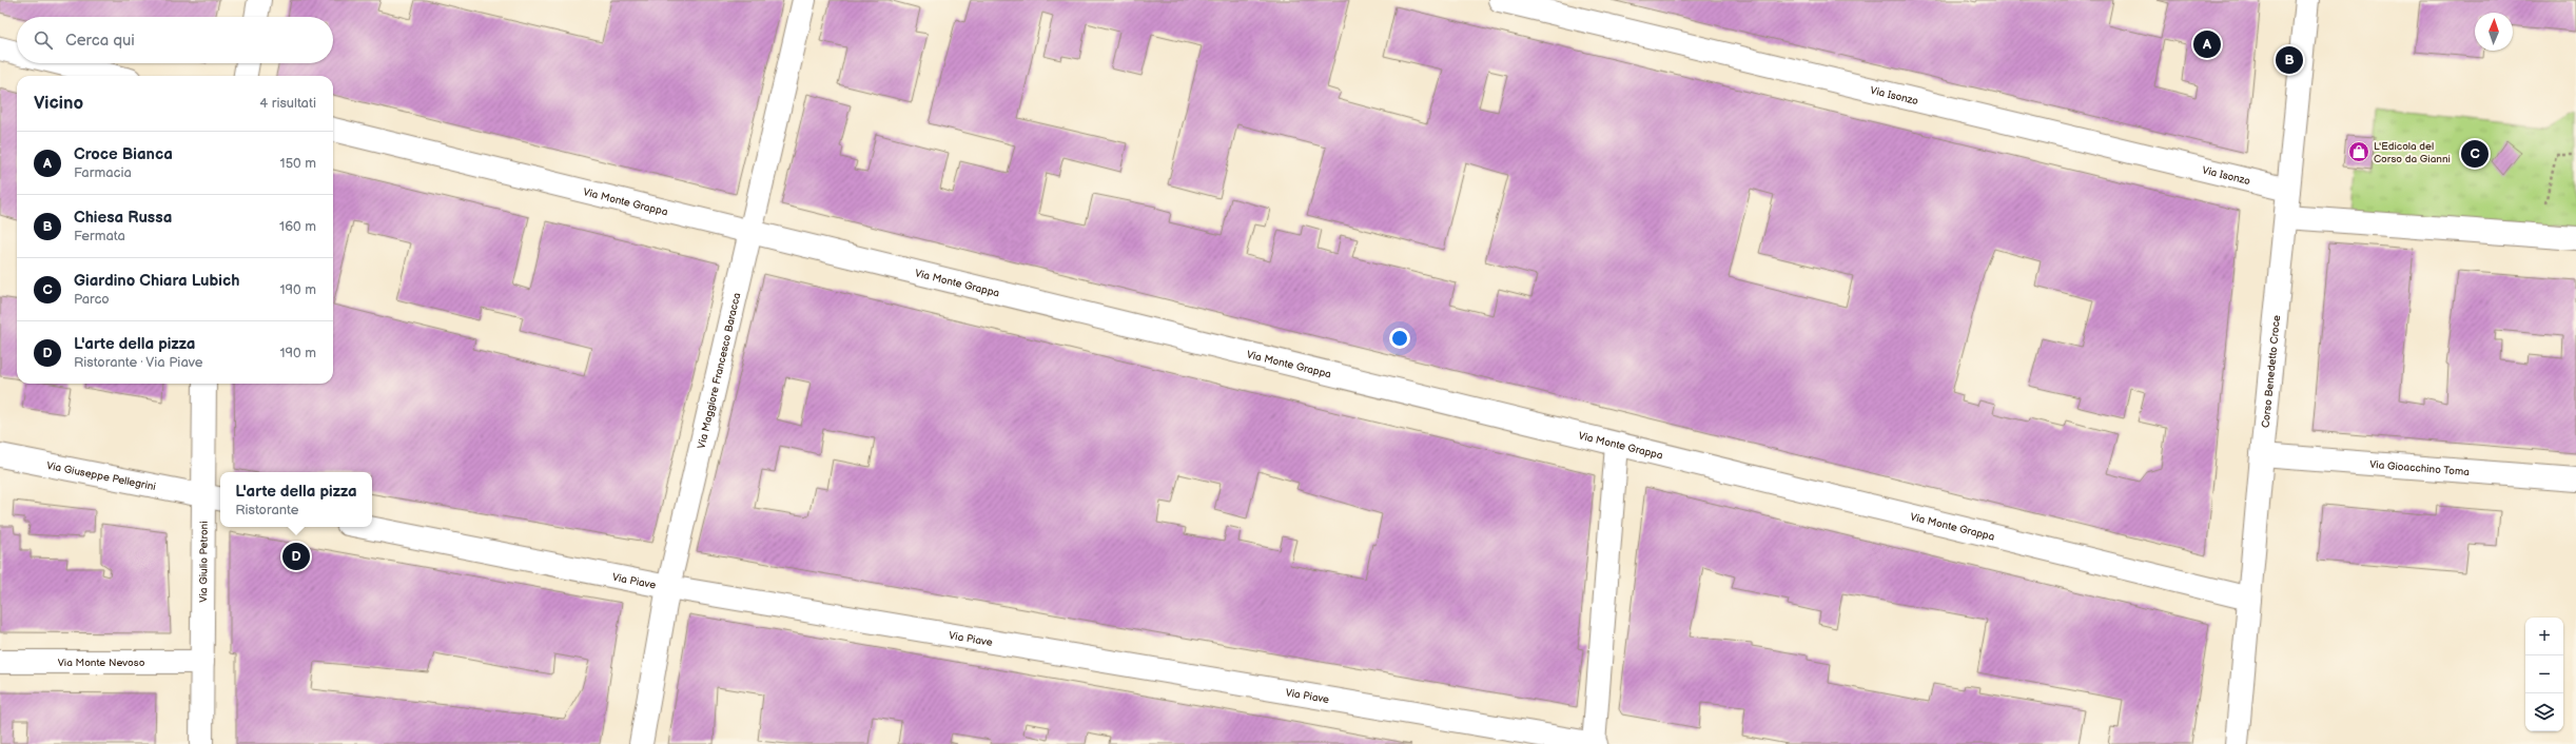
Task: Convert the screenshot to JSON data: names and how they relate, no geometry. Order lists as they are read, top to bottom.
{
  "streets": {
    "street": [
      "Via Isonzo",
      "Via Monte Grappa",
      "Via Maggiore Francesco Baracca",
      "Corso Benedetto Croce",
      "Via Gioacchino Toma",
      "Via Giuseppe Pellegrini",
      "Via Giulio Petroni",
      "Via Piave",
      "Via Monte Nevoso"
    ]
  },
  "crossings": [
    ["Via Isonzo", "Corso Benedetto Croce"],
    ["Via Monte Grappa", "Via Maggiore Francesco Baracca"],
    ["Via Monte Grappa", "Corso Benedetto Croce"],
    ["Via Maggiore Francesco Baracca", "Via Piave"],
    ["Corso Benedetto Croce", "Via Gioacchino Toma"],
    ["Via Giuseppe Pellegrini", "Via Giulio Petroni"],
    ["Via Giulio Petroni", "Via Monte Nevoso"]
  ],
  "places": {
    "shop": ["L'Edicola del Corso da Gianni"]
  },
  "north": "top",
  "page": {
    "search": "Cerca qui",
    "pins": [
      "A",
      "B",
      "C",
      "D"
    ],
    "heading": ["Vicino", "4 risultati"],
    "list": [
      {
        "mark": "A",
        "name": "Croce Bianca",
        "note": "Farmacia",
        "value": "150 m"
      },
      {
        "mark": "B",
        "name": "Chiesa Russa",
        "note": "Fermata",
        "value": "160 m"
      },
      {
        "mark": "C",
        "name": "Giardino Chiara Lubich",
        "note": "Parco",
        "value": "190 m"
      },
      {
        "mark": "D",
        "name": "L'arte della pizza",
        "note": "Ristorante · Via Piave",
        "value": "190 m"
      }
    ],
    "popup": ["L'arte della pizza", "Ristorante"],
    "map_buttons": ["+", "−"]
  }
}
